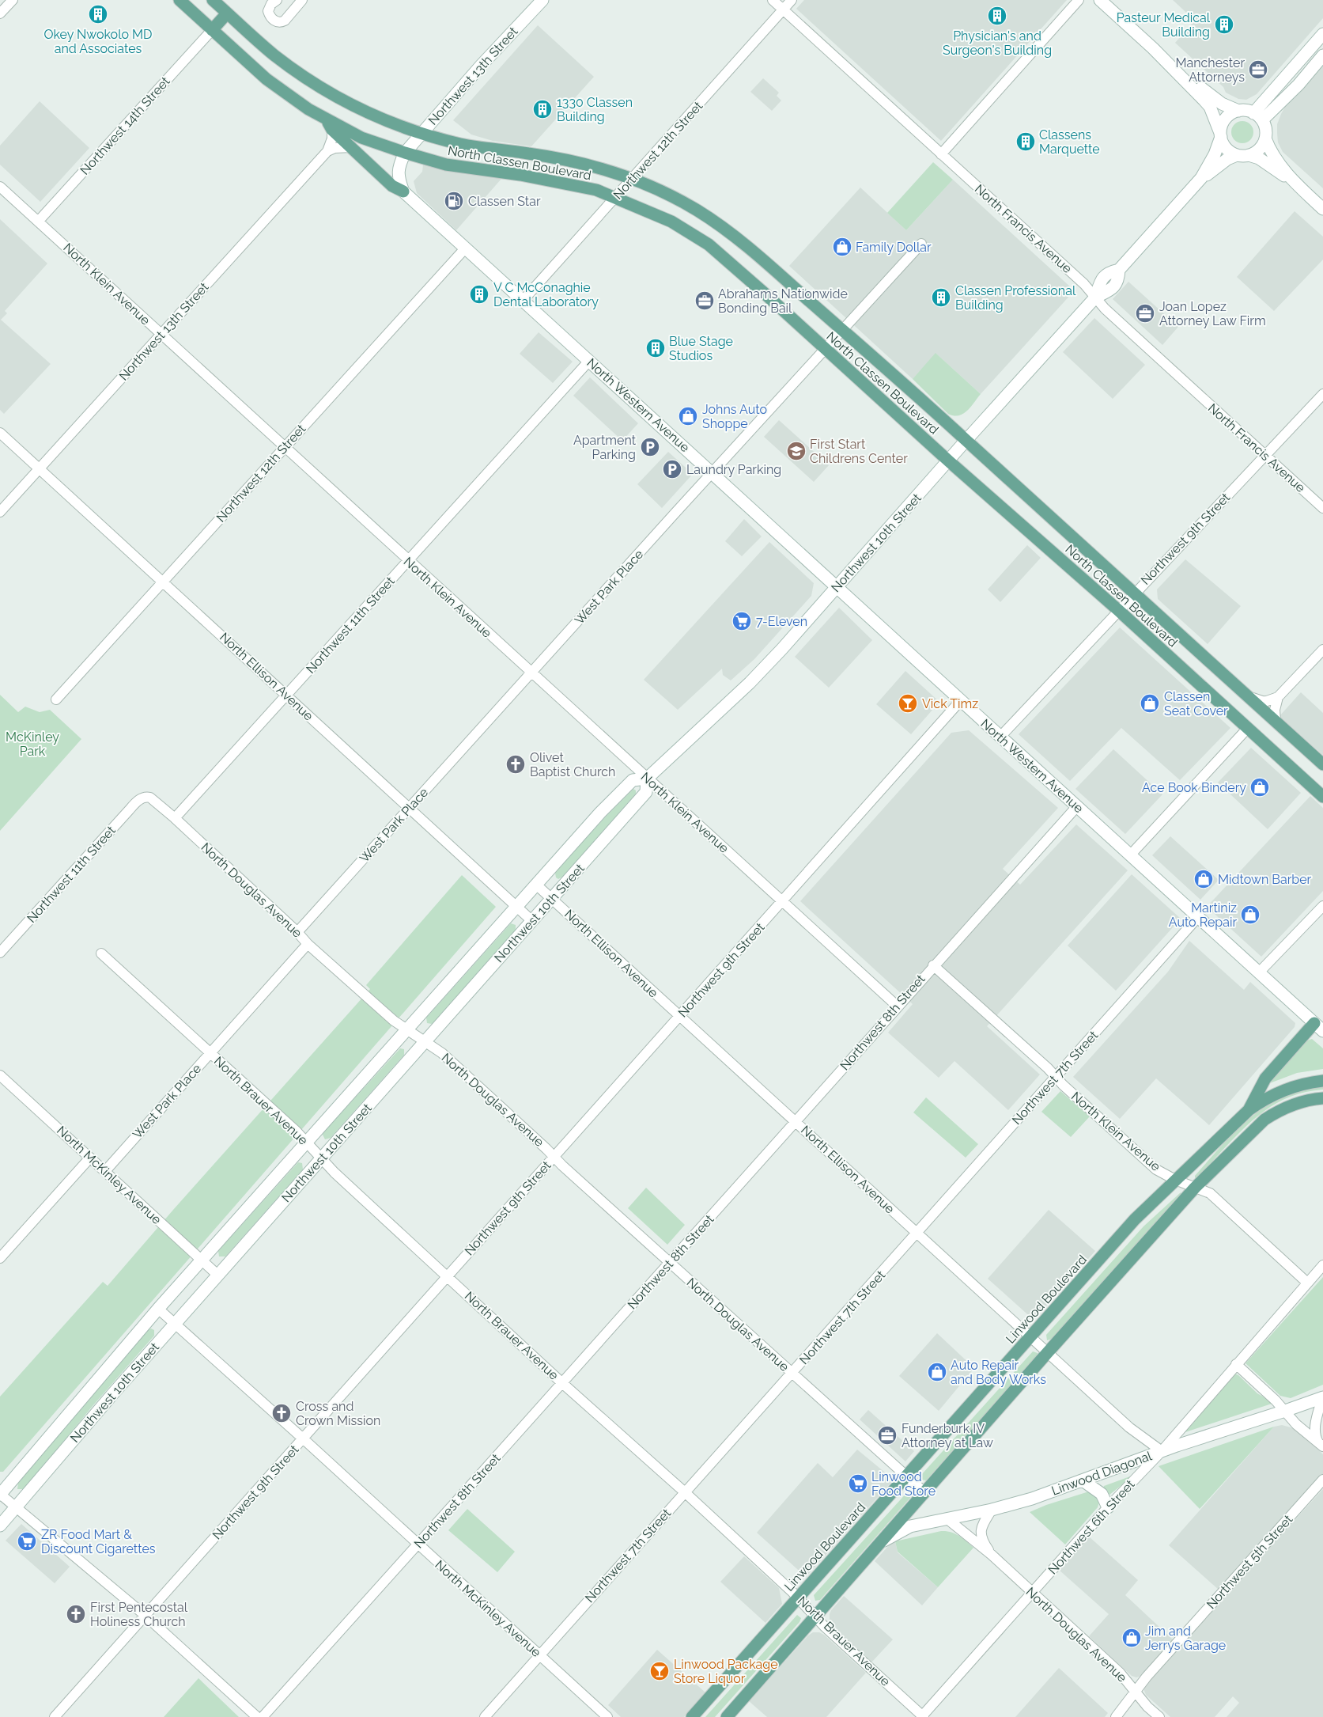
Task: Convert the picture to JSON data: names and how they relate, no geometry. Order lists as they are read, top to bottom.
{
  "streets": {
    "main road": [
      "Northwest 13th Street",
      "North Classen Boulevard",
      "North Western Avenue",
      "Northwest 10th Street",
      "Linwood Boulevard",
      "Linwood Diagonal"
    ],
    "street": [
      "Northwest 14th Street",
      "Northwest 12th Street",
      "North Francis Avenue",
      "North Klein Avenue",
      "Northwest 9th Street",
      "West Park Place",
      "Northwest 11th Street",
      "North Ellison Avenue",
      "North Douglas Avenue",
      "Northwest 8th Street",
      "Northwest 7th Street",
      "North Brauer Avenue",
      "North McKinley Avenue",
      "Northwest 6th Street",
      "Northwest 5th Street"
    ]
  },
  "crossings": [
    ["Northwest 13th Street", "North Classen Boulevard"],
    ["Northwest 13th Street", "North Klein Avenue"],
    ["Northwest 13th Street", "North Ellison Avenue"],
    ["Northwest 14th Street", "North Classen Boulevard"],
    ["Northwest 14th Street", "North Klein Avenue"],
    ["Northwest 12th Street", "North Classen Boulevard"],
    ["Northwest 12th Street", "North Francis Avenue"],
    ["Northwest 12th Street", "North Klein Avenue"],
    ["Northwest 12th Street", "North Western Avenue"],
    ["Northwest 12th Street", "North Ellison Avenue"],
    ["North Classen Boulevard", "Northwest 9th Street"],
    ["North Classen Boulevard", "Northwest 10th Street"],
    ["North Classen Boulevard", "West Park Place"],
    ["North Francis Avenue", "Northwest 9th Street"],
    ["North Francis Avenue", "Northwest 10th Street"],
    ["North Klein Avenue", "Northwest 9th Street"],
    ["North Klein Avenue", "Northwest 10th Street"],
    ["North Klein Avenue", "West Park Place"],
    ["North Klein Avenue", "Northwest 11th Street"],
    ["North Klein Avenue", "Northwest 8th Street"],
    ["North Klein Avenue", "Northwest 7th Street"],
    ["North Klein Avenue", "Linwood Boulevard"],
    ["North Klein Avenue", "Northwest 6th Street"],
    ["North Western Avenue", "Northwest 9th Street"],
    ["North Western Avenue", "Northwest 10th Street"],
    ["North Western Avenue", "West Park Place"],
    ["North Western Avenue", "Northwest 11th Street"],
    ["North Western Avenue", "Northwest 8th Street"],
    ["North Western Avenue", "Northwest 7th Street"],
    ["Northwest 9th Street", "North Ellison Avenue"],
    ["Northwest 9th Street", "North Douglas Avenue"],
    ["Northwest 9th Street", "North Brauer Avenue"],
    ["Northwest 9th Street", "North McKinley Avenue"],
    ["Northwest 10th Street", "North Ellison Avenue"],
    ["Northwest 10th Street", "North Douglas Avenue"],
    ["Northwest 10th Street", "North Brauer Avenue"],
    ["Northwest 10th Street", "North McKinley Avenue"],
    ["West Park Place", "North Ellison Avenue"],
    ["West Park Place", "North Douglas Avenue"],
    ["West Park Place", "North Brauer Avenue"],
    ["West Park Place", "North McKinley Avenue"],
    ["Northwest 11th Street", "North Ellison Avenue"],
    ["Northwest 11th Street", "North Douglas Avenue"],
    ["North Ellison Avenue", "Northwest 8th Street"],
    ["North Ellison Avenue", "Northwest 7th Street"],
    ["North Ellison Avenue", "Linwood Boulevard"],
    ["North Ellison Avenue", "Linwood Diagonal"],
    ["North Ellison Avenue", "Northwest 6th Street"],
    ["North Douglas Avenue", "Northwest 8th Street"],
    ["North Douglas Avenue", "Northwest 7th Street"],
    ["North Douglas Avenue", "Linwood Boulevard"],
    ["North Douglas Avenue", "Linwood Diagonal"],
    ["North Douglas Avenue", "Northwest 6th Street"],
    ["North Douglas Avenue", "Northwest 5th Street"],
    ["Northwest 8th Street", "North Brauer Avenue"],
    ["Northwest 8th Street", "North McKinley Avenue"],
    ["Northwest 7th Street", "North Brauer Avenue"],
    ["Northwest 7th Street", "North McKinley Avenue"],
    ["North Brauer Avenue", "Linwood Boulevard"],
    ["North Brauer Avenue", "Northwest 6th Street"],
    ["Linwood Diagonal", "Northwest 6th Street"]
  ],
  "parks": ["McKinley Park"],
  "places": {
    "building": [
      "Okey Nwokolo MD and Associates",
      "Physician's and Surgeon's Building",
      "Pasteur Medical Building",
      "1330 Classen Building",
      "Classens Marquette",
      "V C McConaghie Dental Laboratory",
      "Classen Professional Building",
      "Blue Stage Studios"
    ],
    "office": [
      "Manchester Attorneys",
      "Abrahams Nationwide Bonding Bail",
      "Joan Lopez Attorney Law Firm",
      "Funderburk IV Attorney at Law"
    ],
    "fuel station": ["Classen Star"],
    "shop": [
      "Family Dollar",
      "Johns Auto Shoppe",
      "Classen Seat Cover",
      "Ace Book Bindery",
      "Midtown Barber",
      "Martiniz Auto Repair",
      "Auto Repair and Body Works",
      "Jim and Jerrys Garage"
    ],
    "parking": ["Apartment Parking", "Laundry Parking"],
    "school or university": ["First Start Childrens Center"],
    "supermarket": ["7-Eleven", "Linwood Food Store", "ZR Food Mart & Discount Cigarettes"],
    "bar": ["Vick Timz", "Linwood Package Store Liquor"],
    "church": ["Olivet Baptist Church", "Cross and Crown Mission", "First Pentecostal Holiness Church"]
  }
}
